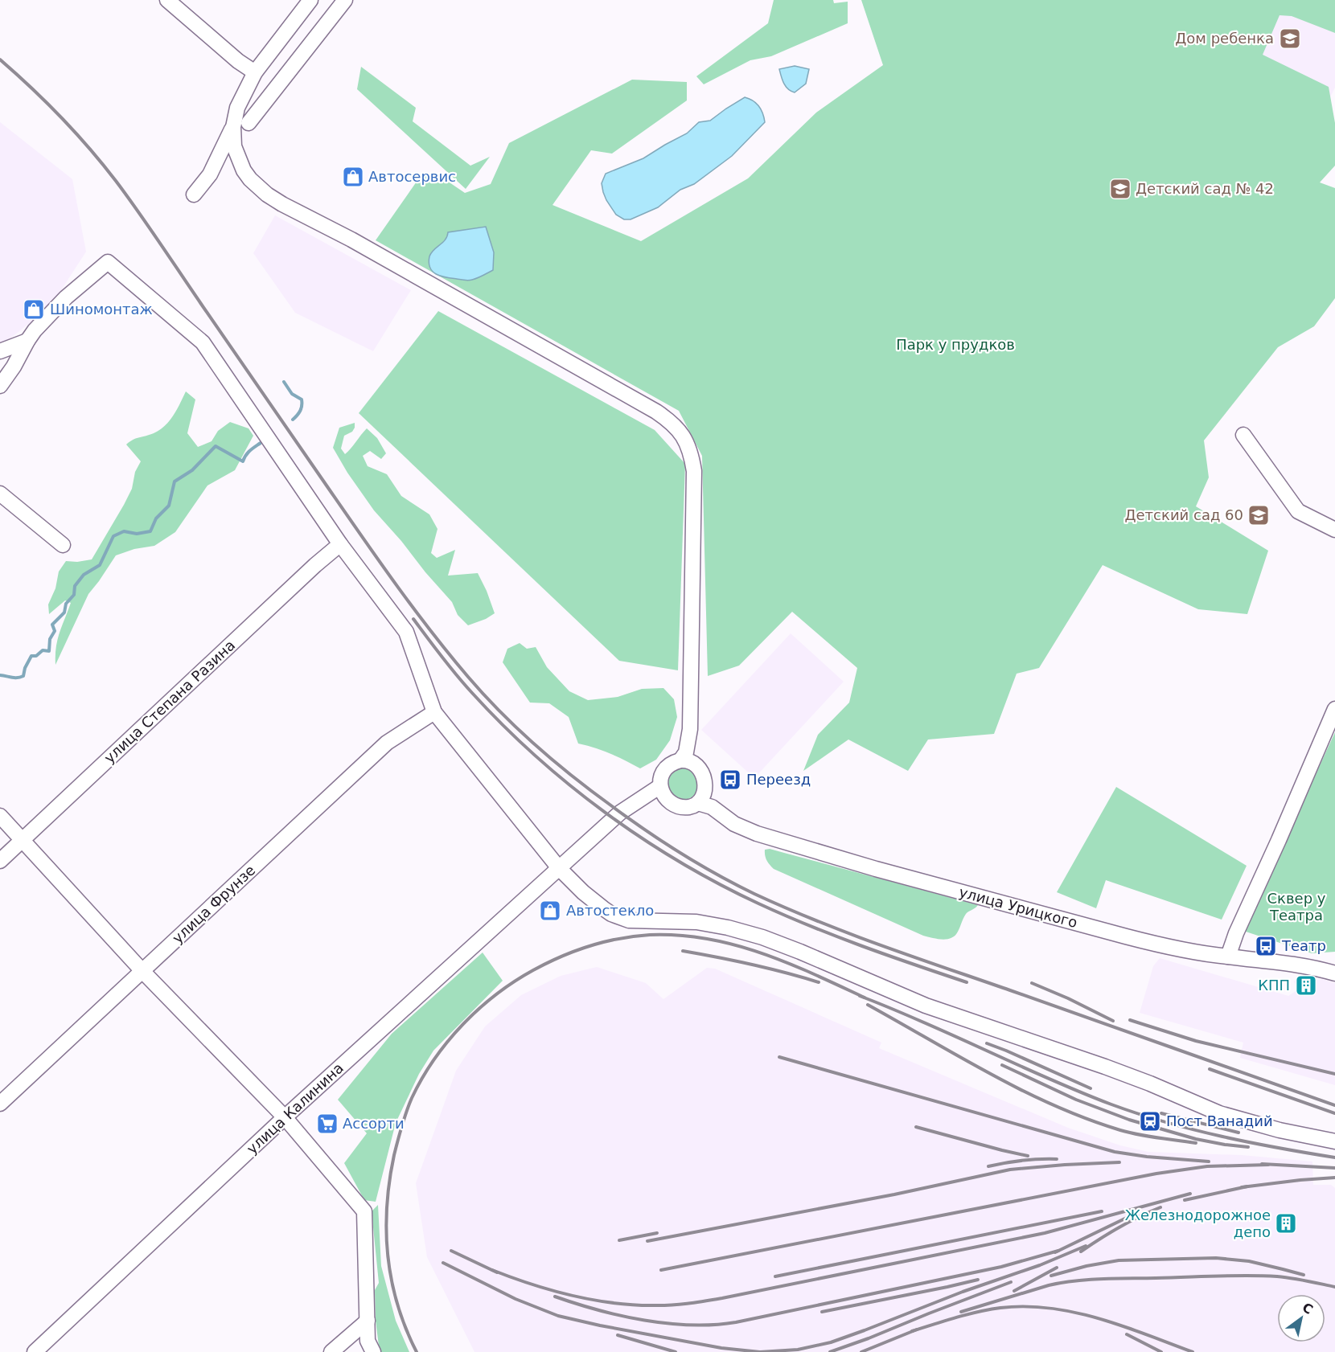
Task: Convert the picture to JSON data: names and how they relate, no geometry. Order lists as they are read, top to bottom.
{
  "streets": {
    "street": [
      "улица Степана Разина",
      "улица Фрунзе",
      "улица Урицкого",
      "улица Калинина"
    ]
  },
  "crossings": [
    ["улица Урицкого", "улица Калинина"]
  ],
  "parks": ["Парк у прудков", "Сквер у Театра"],
  "places": {
    "school or university": ["Дом ребенка", "Детский сад № 42", "Детский сад 60"],
    "shop": ["Автосервис", "Шиномонтаж", "Автостекло"],
    "bus stop": ["Переезд", "Театр"],
    "building": ["КПП", "Железнодорожное депо"],
    "station": ["Пост Ванадий"],
    "supermarket": ["Ассорти"]
  },
  "north": "top right"
}
